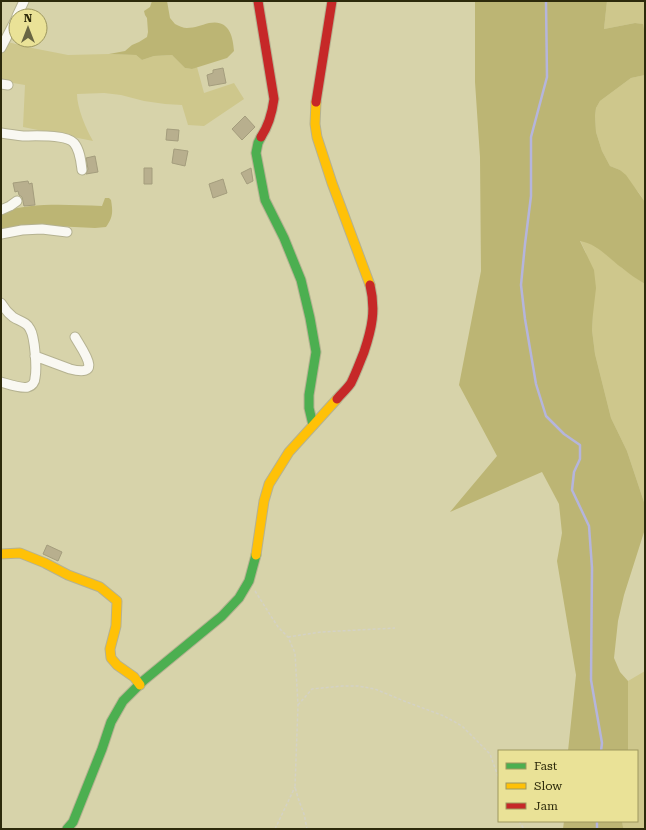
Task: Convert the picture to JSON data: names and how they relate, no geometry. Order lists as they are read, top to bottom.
{
  "legend": ["Fast", "Slow", "Jam"],
  "north": "top"
}
